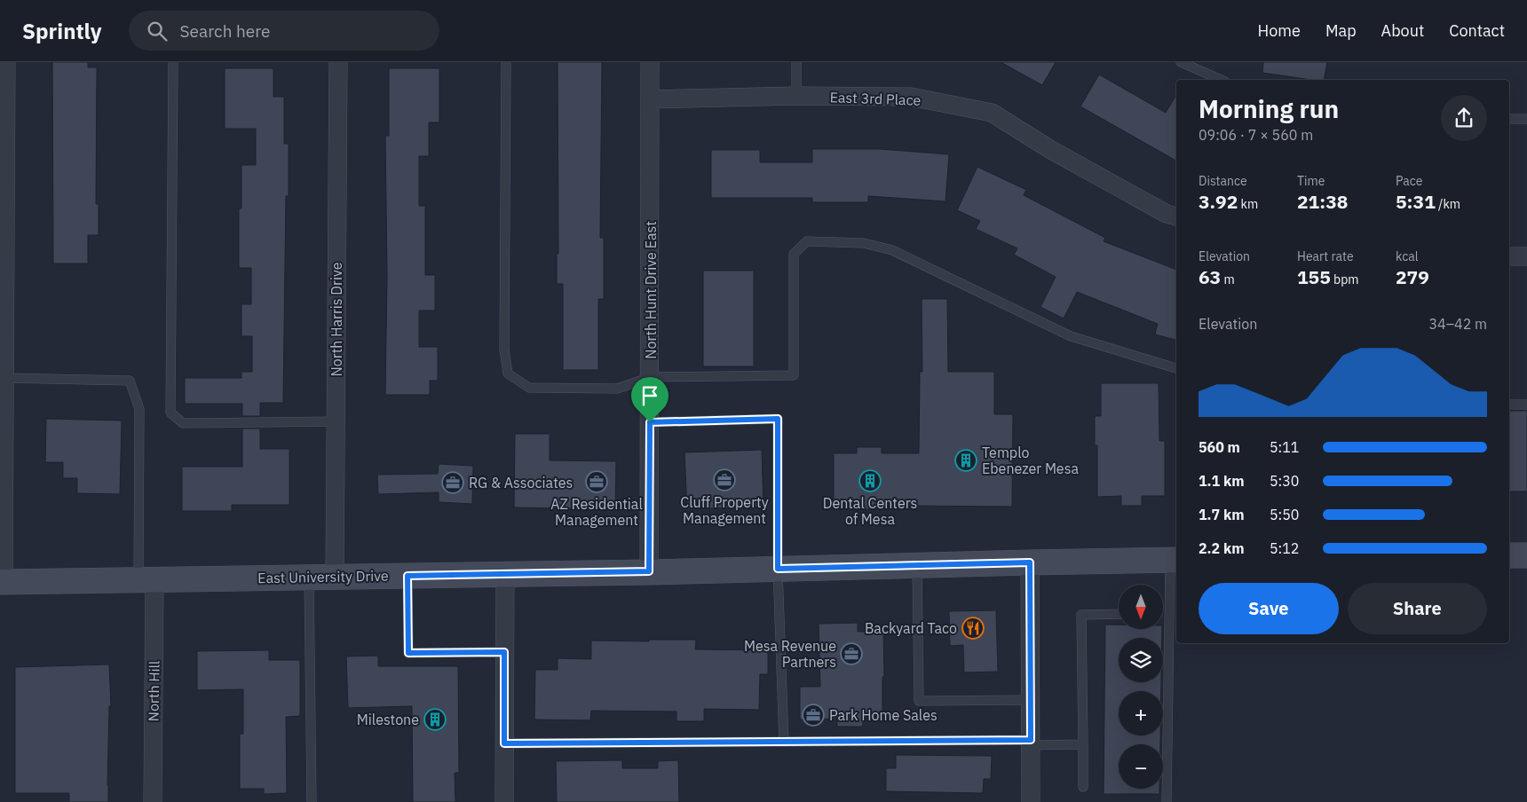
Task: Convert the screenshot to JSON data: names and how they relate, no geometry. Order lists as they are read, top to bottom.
{
  "streets": {
    "main road": ["East University Drive"],
    "street": [
      "East 3rd Place",
      "North Hunt Drive East",
      "North Harris Drive",
      "North Hill"
    ]
  },
  "crossings": [
    ["East 3rd Place", "North Hunt Drive East"],
    ["North Hunt Drive East", "East University Drive"],
    ["North Harris Drive", "East University Drive"],
    ["East University Drive", "North Hill"]
  ],
  "places": {
    "building": ["Templo Ebenezer Mesa", "Dental Centers of Mesa", "Milestone"],
    "office": [
      "Cluff Property Management",
      "AZ Residential Management",
      "RG & Associates",
      "Mesa Revenue Partners",
      "Park Home Sales"
    ],
    "restaurant": ["Backyard Taco"]
  },
  "north": "bottom",
  "page": {
    "header": "Sprintly",
    "search": "Search here",
    "nav": [
      "Home",
      "Map",
      "About",
      "Contact"
    ],
    "heading": ["Morning run", "09:06 · 7 × 560 m"],
    "stats": [
      ["Distance", "3.92 km"],
      ["Time", "21:38"],
      ["Pace", "5:31 /km"],
      ["Elevation", "63 m"],
      ["Heart rate", "155 bpm"],
      ["kcal", "279"]
    ],
    "chart": ["Elevation", "34–42 m"],
    "list": [
      {
        "name": "560 m",
        "note": "5:11"
      },
      {
        "name": "1.1 km",
        "note": "5:30"
      },
      {
        "name": "1.7 km",
        "note": "5:50"
      },
      {
        "name": "2.2 km",
        "note": "5:12"
      }
    ],
    "buttons": ["Save", "Share"],
    "map_buttons": ["+", "−"]
  }
}
